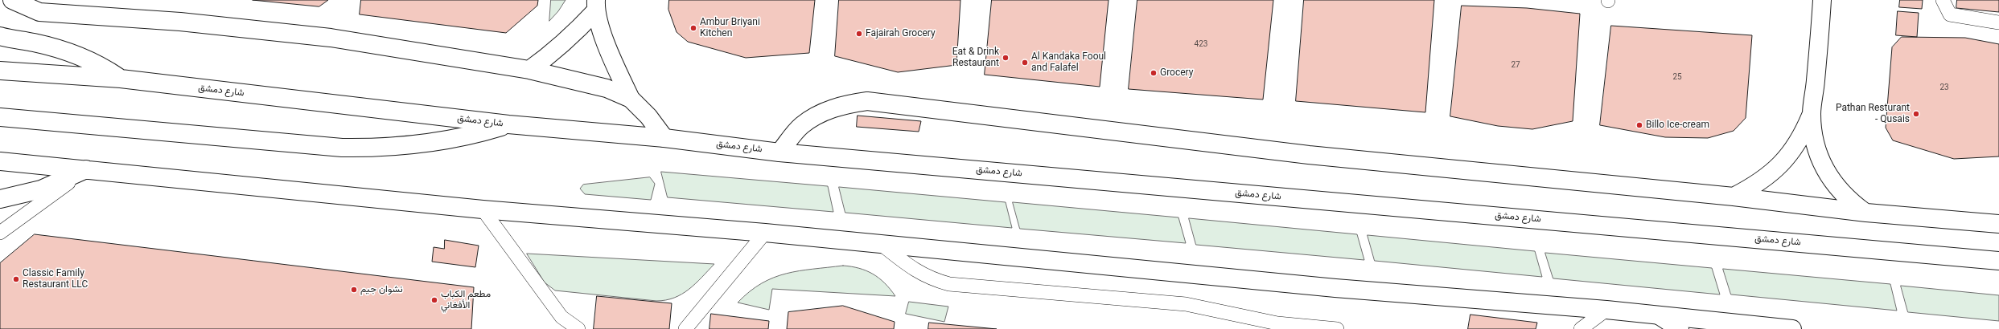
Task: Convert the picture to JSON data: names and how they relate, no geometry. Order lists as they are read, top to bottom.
{
  "streets": {
    "main road": ["شارع دمشق"]
  },
  "places": [
    "Ambur Briyani Kitchen",
    "Fajairah Grocery",
    "Eat & Drink Restaurant",
    "Al Kandaka Fooul and Falafel",
    "Grocery",
    "Pathan Resturant - Qusais",
    "Billo Ice-cream",
    "Classic Family Restaurant LLC",
    "نشوان جيم",
    "مطعم الكباب الأفغاني"
  ],
  "house_numbers": [
    "423",
    "27",
    "25",
    "23"
  ]
}
